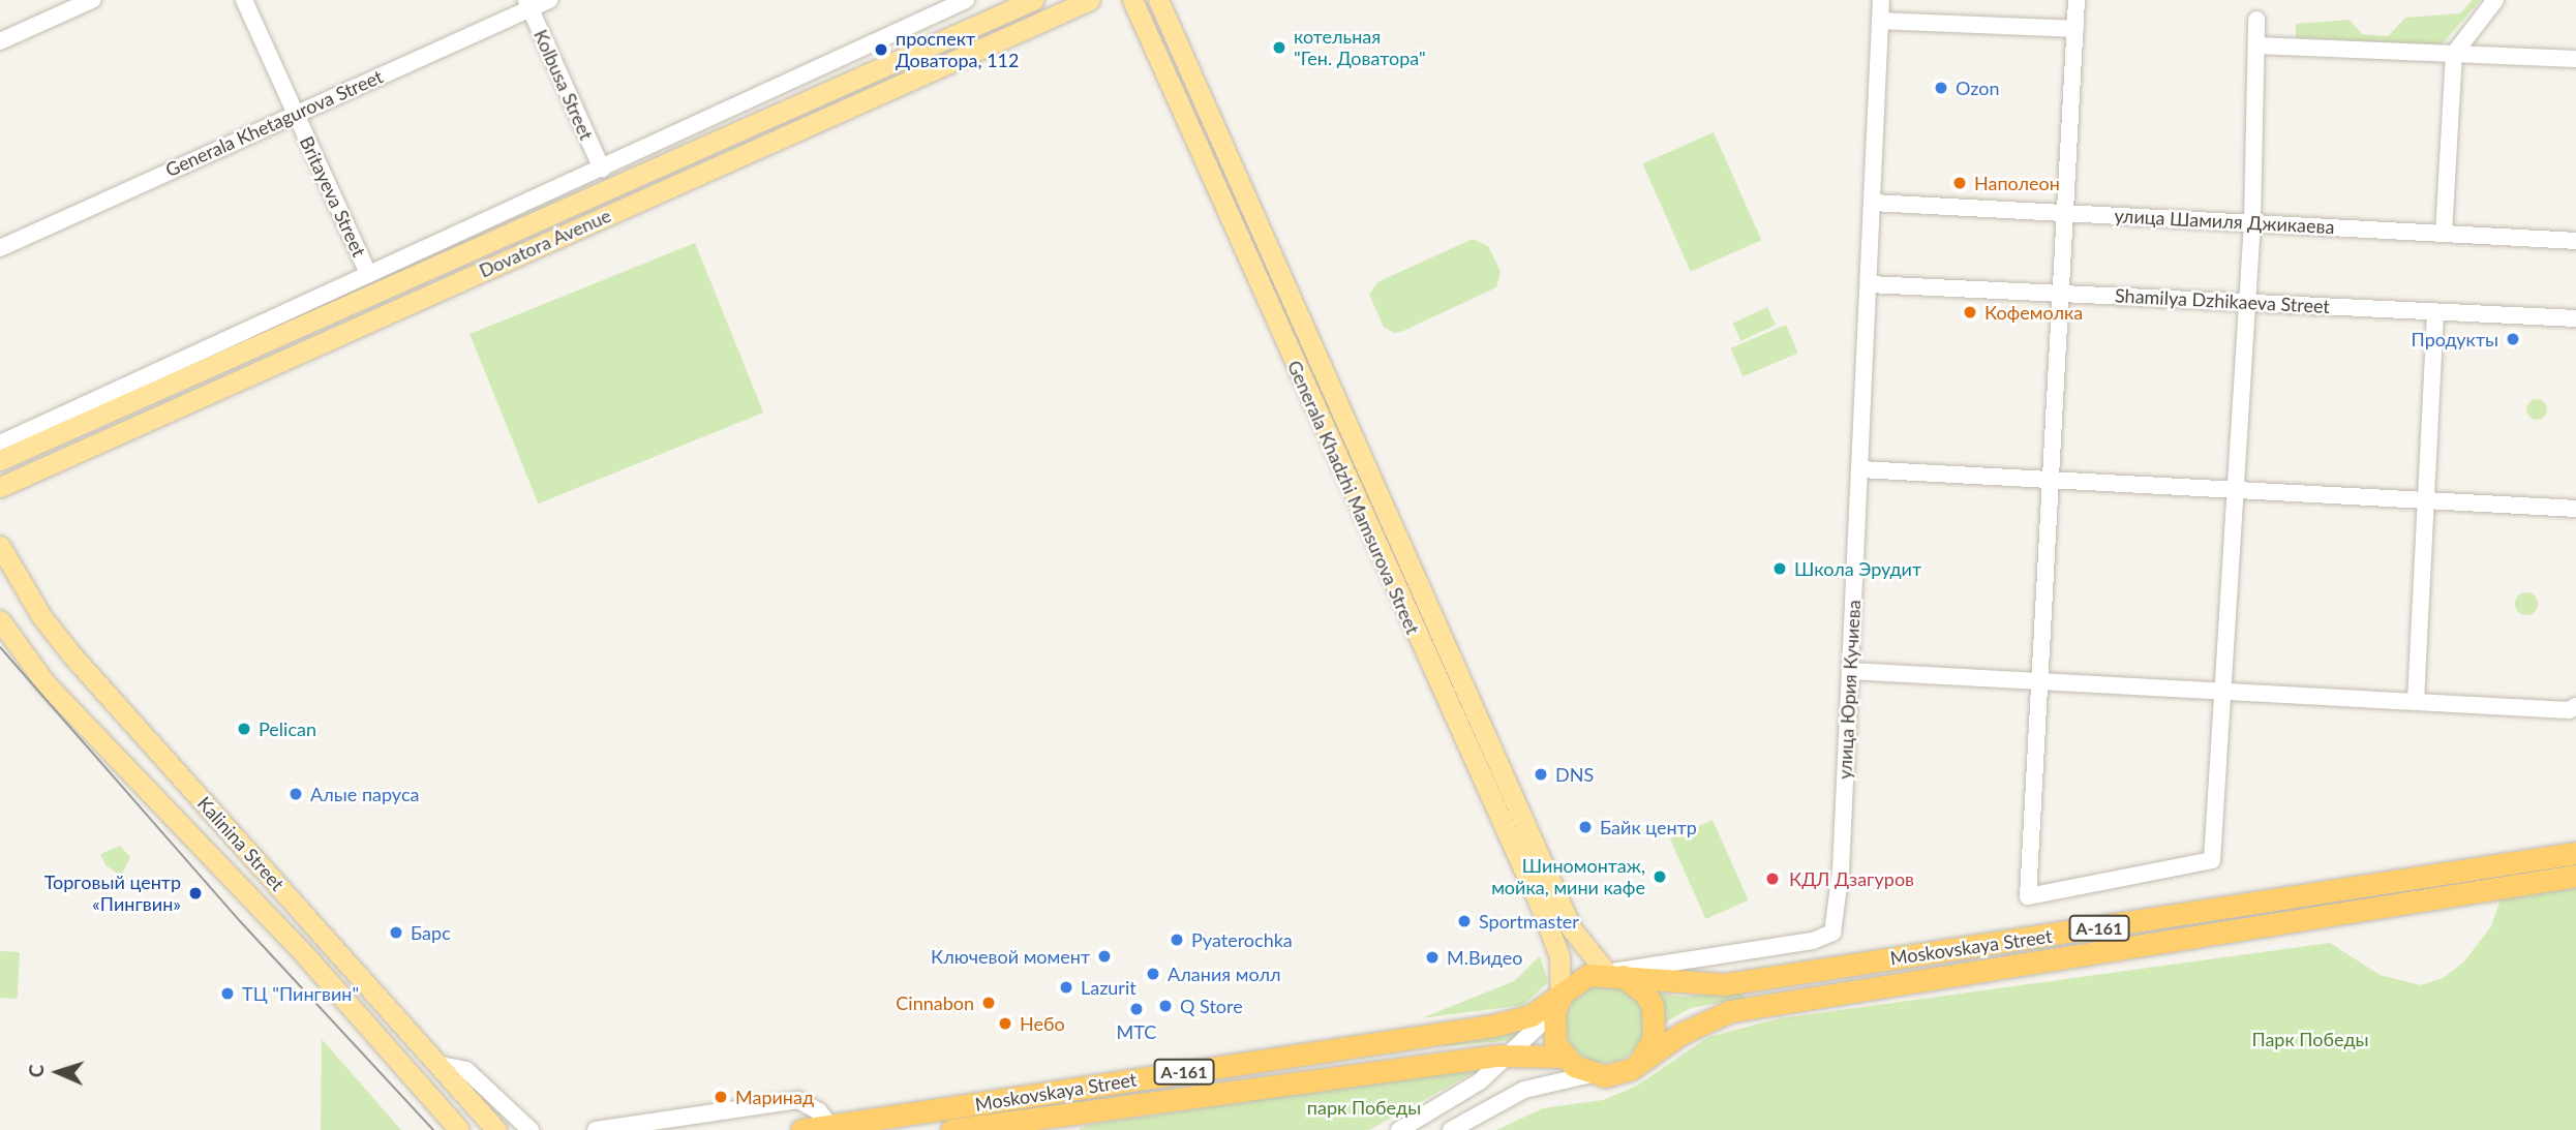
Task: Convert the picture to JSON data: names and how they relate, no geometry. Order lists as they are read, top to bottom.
{
  "streets": {
    "highway": ["А-161", "Moskovskaya Street"],
    "main road": ["Dovatora Avenue", "Generala Khadzhi Mamsurova Street", "Kalinina Street"],
    "street": [
      "Kolbusa Street",
      "Generala Khetagurova Street",
      "Britayeva Street",
      "улица Шамиля Джикаева",
      "Shamilya Dzhikaeva Street",
      "улица Юрия Кучиева"
    ]
  },
  "crossings": [
    ["Kolbusa Street", "Generala Khetagurova Street"],
    ["Generala Khetagurova Street", "Britayeva Street"],
    ["улица Шамиля Джикаева", "улица Юрия Кучиева"],
    ["Shamilya Dzhikaeva Street", "улица Юрия Кучиева"],
    ["Generala Khadzhi Mamsurova Street", "улица Юрия Кучиева"],
    ["Generala Khadzhi Mamsurova Street", "Moskovskaya Street"],
    ["улица Юрия Кучиева", "Moskovskaya Street"]
  ],
  "parks": ["Парк Победы", "парк Победы"],
  "places": [
    "котельная \"Ген. Доватора\"",
    "проспект Доватора, 112",
    "Ozon",
    "Наполеон",
    "Кофемолка",
    "Продукты",
    "Школа Эрудит",
    "Pelican",
    "DNS",
    "Алые паруса",
    "Байк центр",
    "Шиномонтаж, мойка, мини кафе",
    "КДЛ Дзагуров",
    "Торговый центр «Пингвин»",
    "Sportmaster",
    "Барс",
    "Pyaterochka",
    "Ключевой момент",
    "М.Видео",
    "Алания молл",
    "Lazurit",
    "ТЦ \"Пингвин\"",
    "Cinnabon",
    "Q Store",
    "МТС",
    "Небо",
    "Маринад"
  ],
  "north": "left"
}
